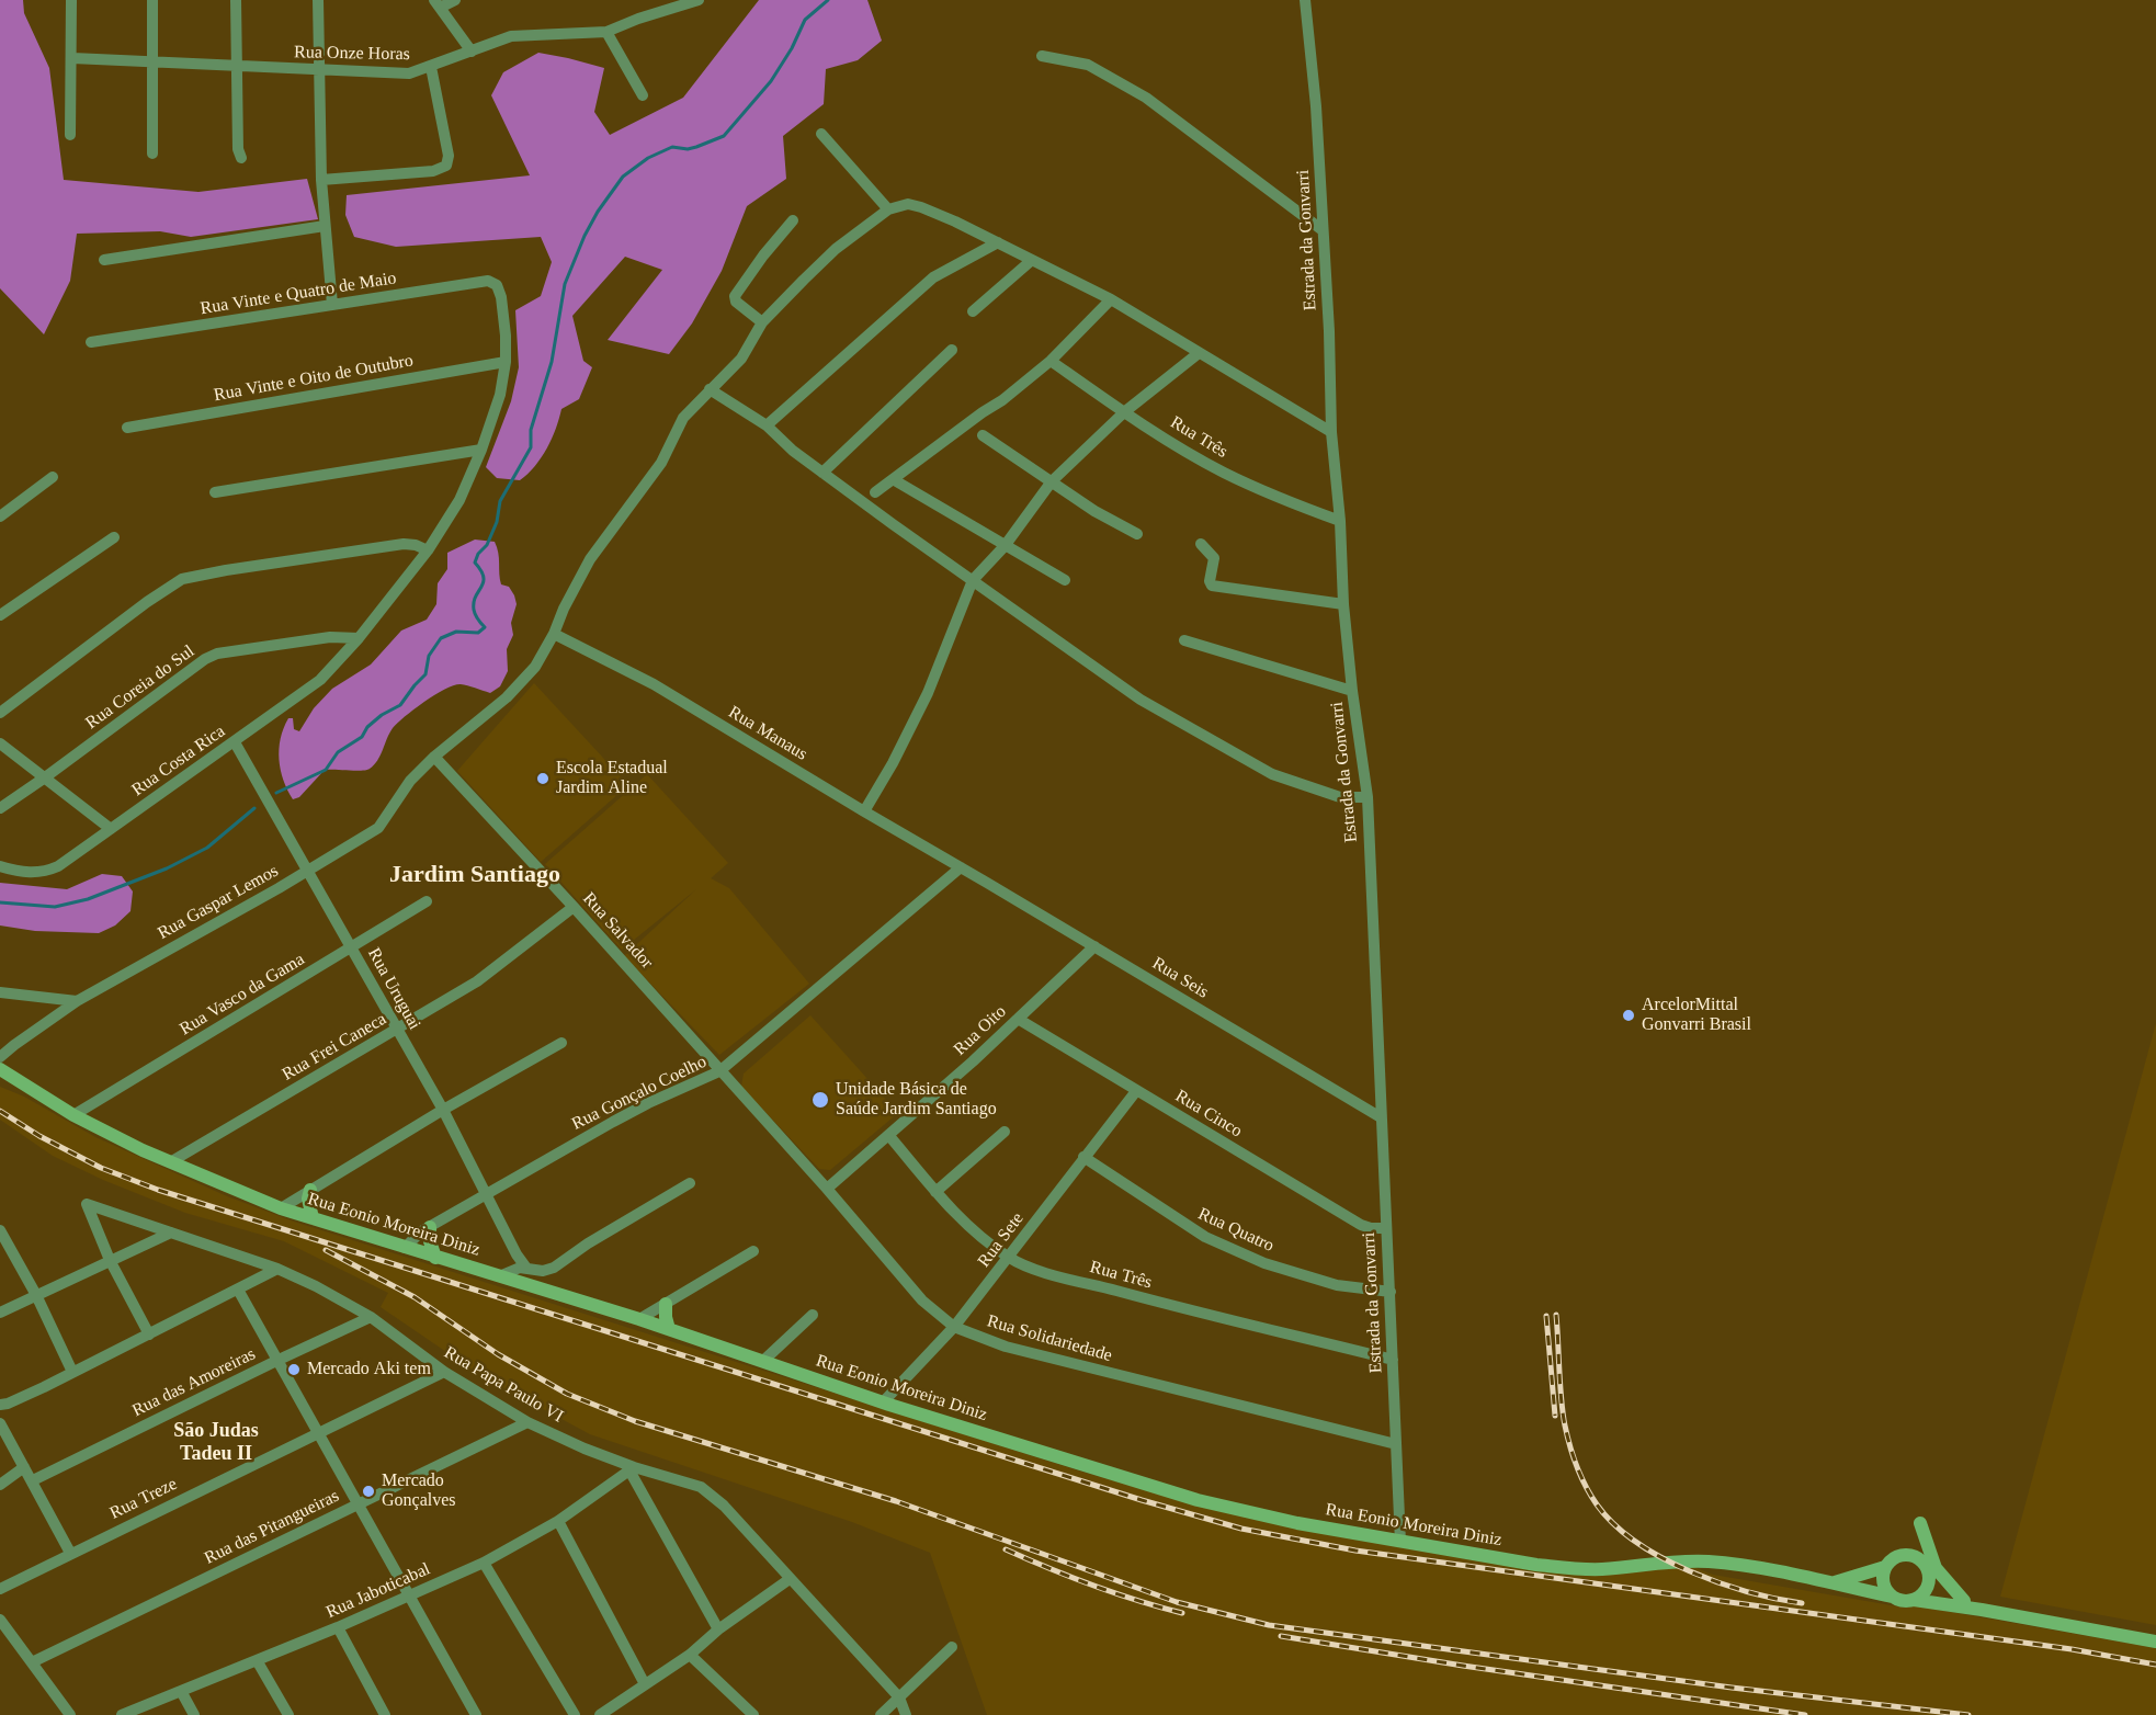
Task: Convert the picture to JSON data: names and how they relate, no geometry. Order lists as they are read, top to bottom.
{
  "streets": {
    "main road": ["Rua Eonio Moreira Diniz"],
    "street": [
      "Rua Onze Horas",
      "Estrada da Gonvarri",
      "Rua Vinte e Quatro de Maio",
      "Rua Vinte e Oito de Outubro",
      "Rua Três",
      "Rua Coreia do Sul",
      "Rua Manaus",
      "Rua Costa Rica",
      "Rua Gaspar Lemos",
      "Rua Salvador",
      "Rua Seis",
      "Rua Uruguai",
      "Rua Vasco da Gama",
      "Rua Oito",
      "Rua Frei Caneca",
      "Rua Gonçalo Coelho",
      "Rua Cinco",
      "Rua Quatro",
      "Rua Sete",
      "Rua Solidariedade",
      "Rua das Amoreiras",
      "Rua Papa Paulo VI",
      "Rua Treze",
      "Rua das Pitangueiras",
      "Rua Jaboticabal"
    ]
  },
  "crossings": [
    ["Estrada da Gonvarri", "Rua Três"],
    ["Estrada da Gonvarri", "Rua Seis"],
    ["Estrada da Gonvarri", "Rua Cinco"],
    ["Estrada da Gonvarri", "Rua Eonio Moreira Diniz"],
    ["Estrada da Gonvarri", "Rua Quatro"],
    ["Estrada da Gonvarri", "Rua Solidariedade"],
    ["Rua Vinte e Quatro de Maio", "Rua Costa Rica"],
    ["Rua Vinte e Oito de Outubro", "Rua Costa Rica"],
    ["Rua Três", "Rua Oito"],
    ["Rua Três", "Rua Sete"],
    ["Rua Coreia do Sul", "Rua Costa Rica"],
    ["Rua Manaus", "Rua Gaspar Lemos"],
    ["Rua Manaus", "Rua Seis"],
    ["Rua Manaus", "Rua Gonçalo Coelho"],
    ["Rua Costa Rica", "Rua Uruguai"],
    ["Rua Gaspar Lemos", "Rua Salvador"],
    ["Rua Gaspar Lemos", "Rua Uruguai"],
    ["Rua Salvador", "Rua Frei Caneca"],
    ["Rua Salvador", "Rua Gonçalo Coelho"],
    ["Rua Salvador", "Rua Solidariedade"],
    ["Rua Seis", "Rua Oito"],
    ["Rua Seis", "Rua Gonçalo Coelho"],
    ["Rua Uruguai", "Rua Vasco da Gama"],
    ["Rua Uruguai", "Rua Frei Caneca"],
    ["Rua Uruguai", "Rua Gonçalo Coelho"],
    ["Rua Vasco da Gama", "Rua Eonio Moreira Diniz"],
    ["Rua Oito", "Rua Cinco"],
    ["Rua Oito", "Rua Solidariedade"],
    ["Rua Frei Caneca", "Rua Eonio Moreira Diniz"],
    ["Rua Gonçalo Coelho", "Rua Eonio Moreira Diniz"],
    ["Rua Gonçalo Coelho", "Rua Solidariedade"],
    ["Rua Cinco", "Rua Sete"],
    ["Rua Eonio Moreira Diniz", "Rua Sete"],
    ["Rua Quatro", "Rua Sete"],
    ["Rua Sete", "Rua Solidariedade"],
    ["Rua das Amoreiras", "Rua Papa Paulo VI"],
    ["Rua Papa Paulo VI", "Rua Treze"],
    ["Rua Papa Paulo VI", "Rua das Pitangueiras"],
    ["Rua Papa Paulo VI", "Rua Jaboticabal"]
  ],
  "districts": ["Jardim Santiago", "São Judas Tadeu II"],
  "places": [
    "Escola Estadual Jardim Aline",
    "ArcelorMittal Gonvarri Brasil",
    "Unidade Básica de Saúde Jardim Santiago",
    "Mercado Aki tem",
    "Mercado Gonçalves"
  ]
}
